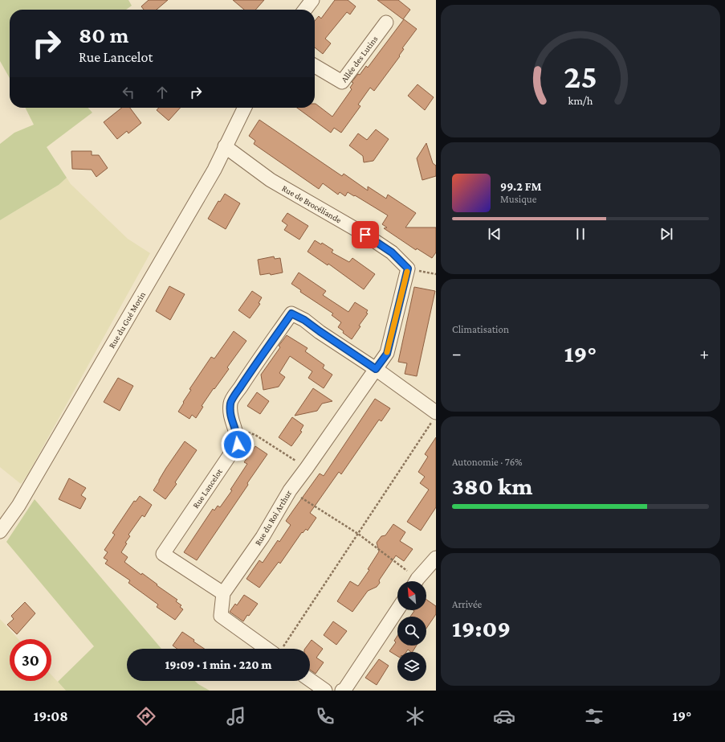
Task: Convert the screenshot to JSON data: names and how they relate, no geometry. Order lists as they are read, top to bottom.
{
  "streets": {
    "street": [
      "Allée des Lutins",
      "Rue de Brocéliande",
      "Rue du Gué Morin",
      "Rue Lancelot",
      "Rue du Roi Arthur"
    ]
  },
  "crossings": [
    ["Rue de Brocéliande", "Rue du Gué Morin"],
    ["Rue de Brocéliande", "Rue Lancelot"],
    ["Rue de Brocéliande", "Rue du Roi Arthur"],
    ["Rue Lancelot", "Rue du Roi Arthur"]
  ],
  "north": "top left",
  "page": {
    "turn": ["80 m", "Rue Lancelot"],
    "song": ["99.2 FM", "Musique"],
    "tile": [
      "Climatisation",
      ["Autonomie · 76%", "380 km"],
      ["Arrivée", "19:09"]
    ],
    "heat": ["−", "19°", "+"],
    "limit": "30",
    "trip": "19:09 · 1 min · 220 m",
    "tabs": ["19:08", "19°"],
    "gauge": ["25", "km/h"]
  }
}
